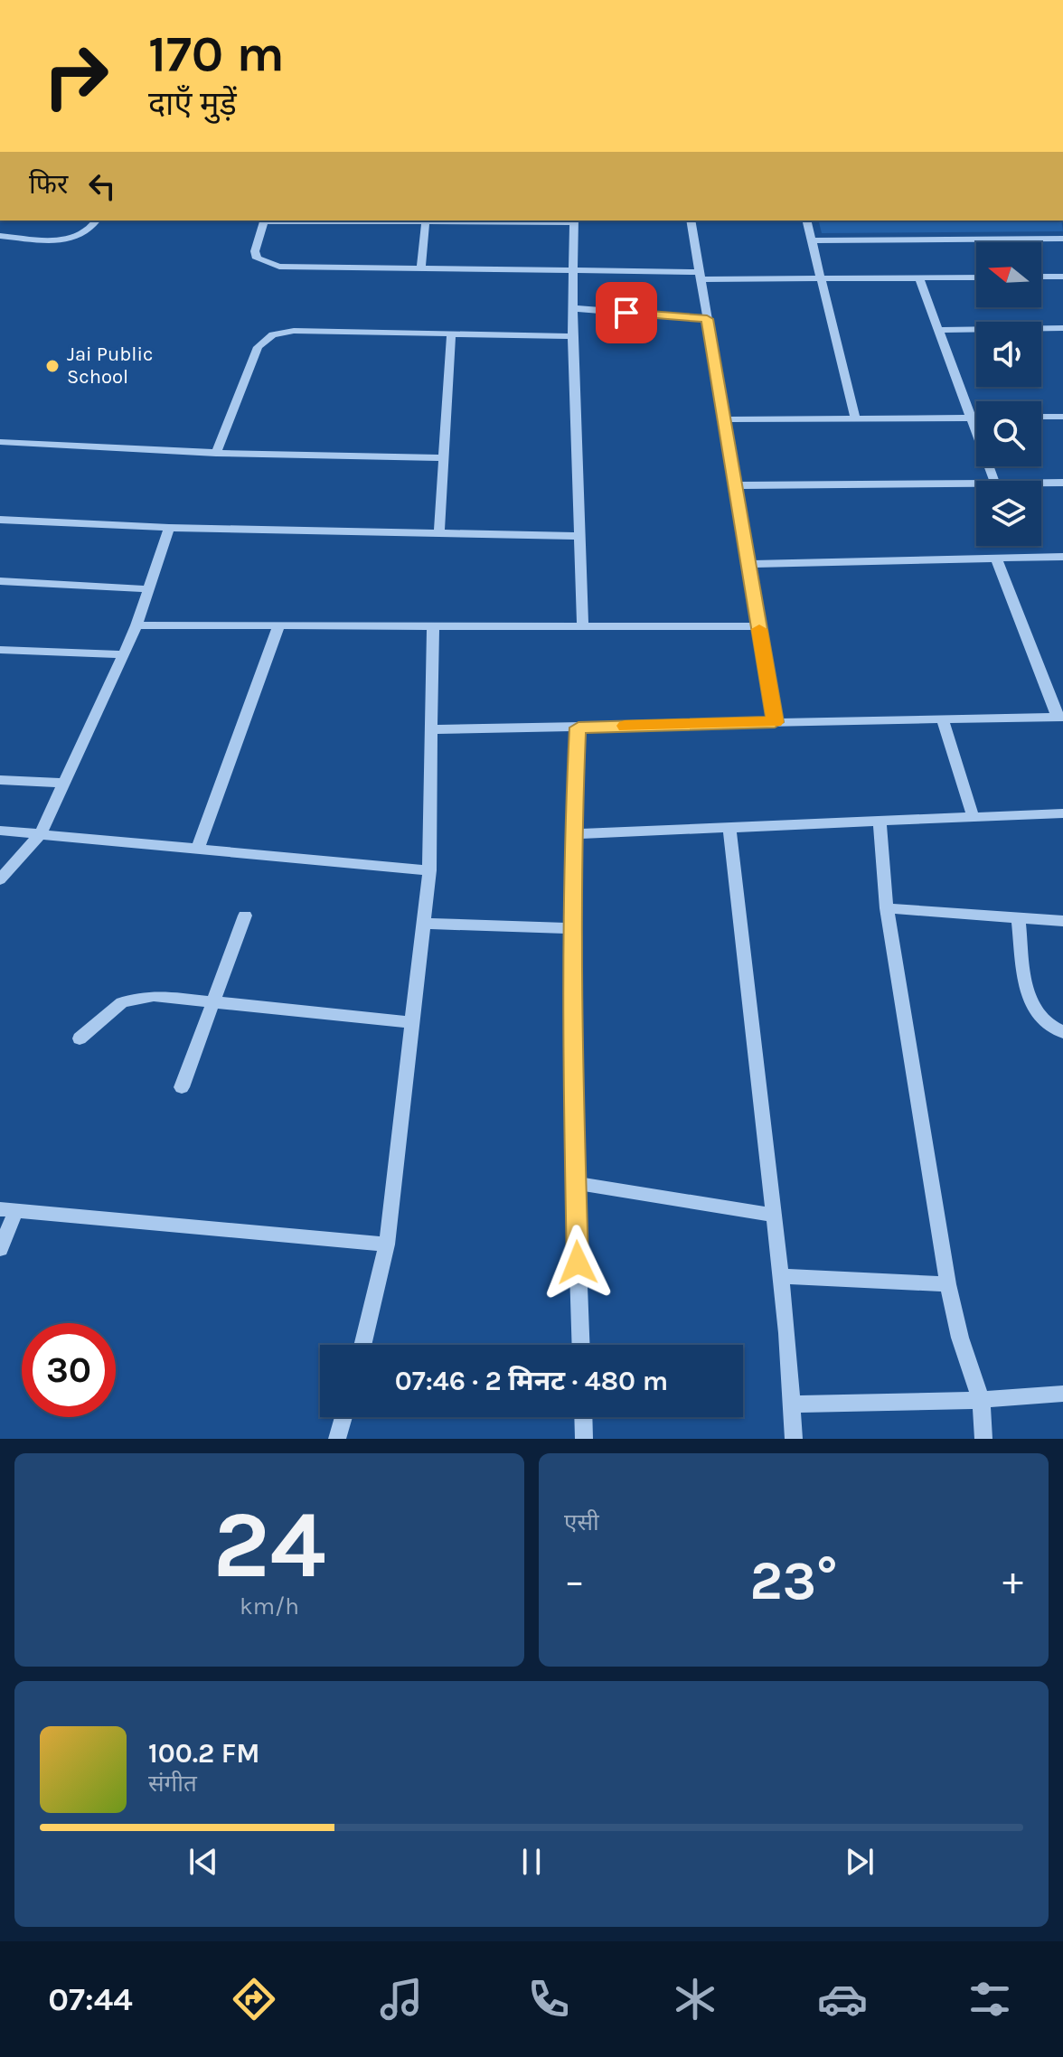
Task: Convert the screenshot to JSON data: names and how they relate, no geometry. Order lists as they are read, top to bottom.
{
  "places": ["Jai Public School"],
  "north": "left",
  "page": {
    "turn": ["170 m", "दाएँ मुड़ें"],
    "then": "फिर",
    "limit": "30",
    "trip": "07:46 · 2 मिनट · 480 m",
    "tile": [
      ["24", "km/h"],
      "एसी"
    ],
    "heat": ["−", "23°", "+"],
    "song": ["100.2 FM", "संगीत"],
    "tabs": "07:44"
  }
}
